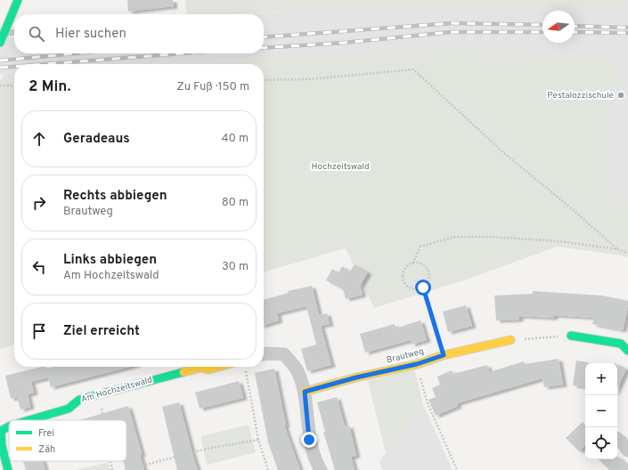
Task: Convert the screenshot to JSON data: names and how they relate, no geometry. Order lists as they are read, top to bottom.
{
  "streets": {
    "street": ["Brautweg", "Am Hochzeitswald"]
  },
  "parks": ["Hochzeitswald"],
  "places": ["Pestalozzischule"],
  "legend": ["Frei", "Zäh"],
  "north": "left",
  "page": {
    "search": "Hier suchen",
    "heading": ["2 Min.", "Zu Fuß · 150 m"],
    "list": [
      ["Geradeaus", "40 m"],
      ["Rechts abbiegen", "Brautweg", "80 m"],
      ["Links abbiegen", "Am Hochzeitswald", "30 m"],
      "Ziel erreicht"
    ],
    "map_buttons": ["+", "−"]
  }
}
